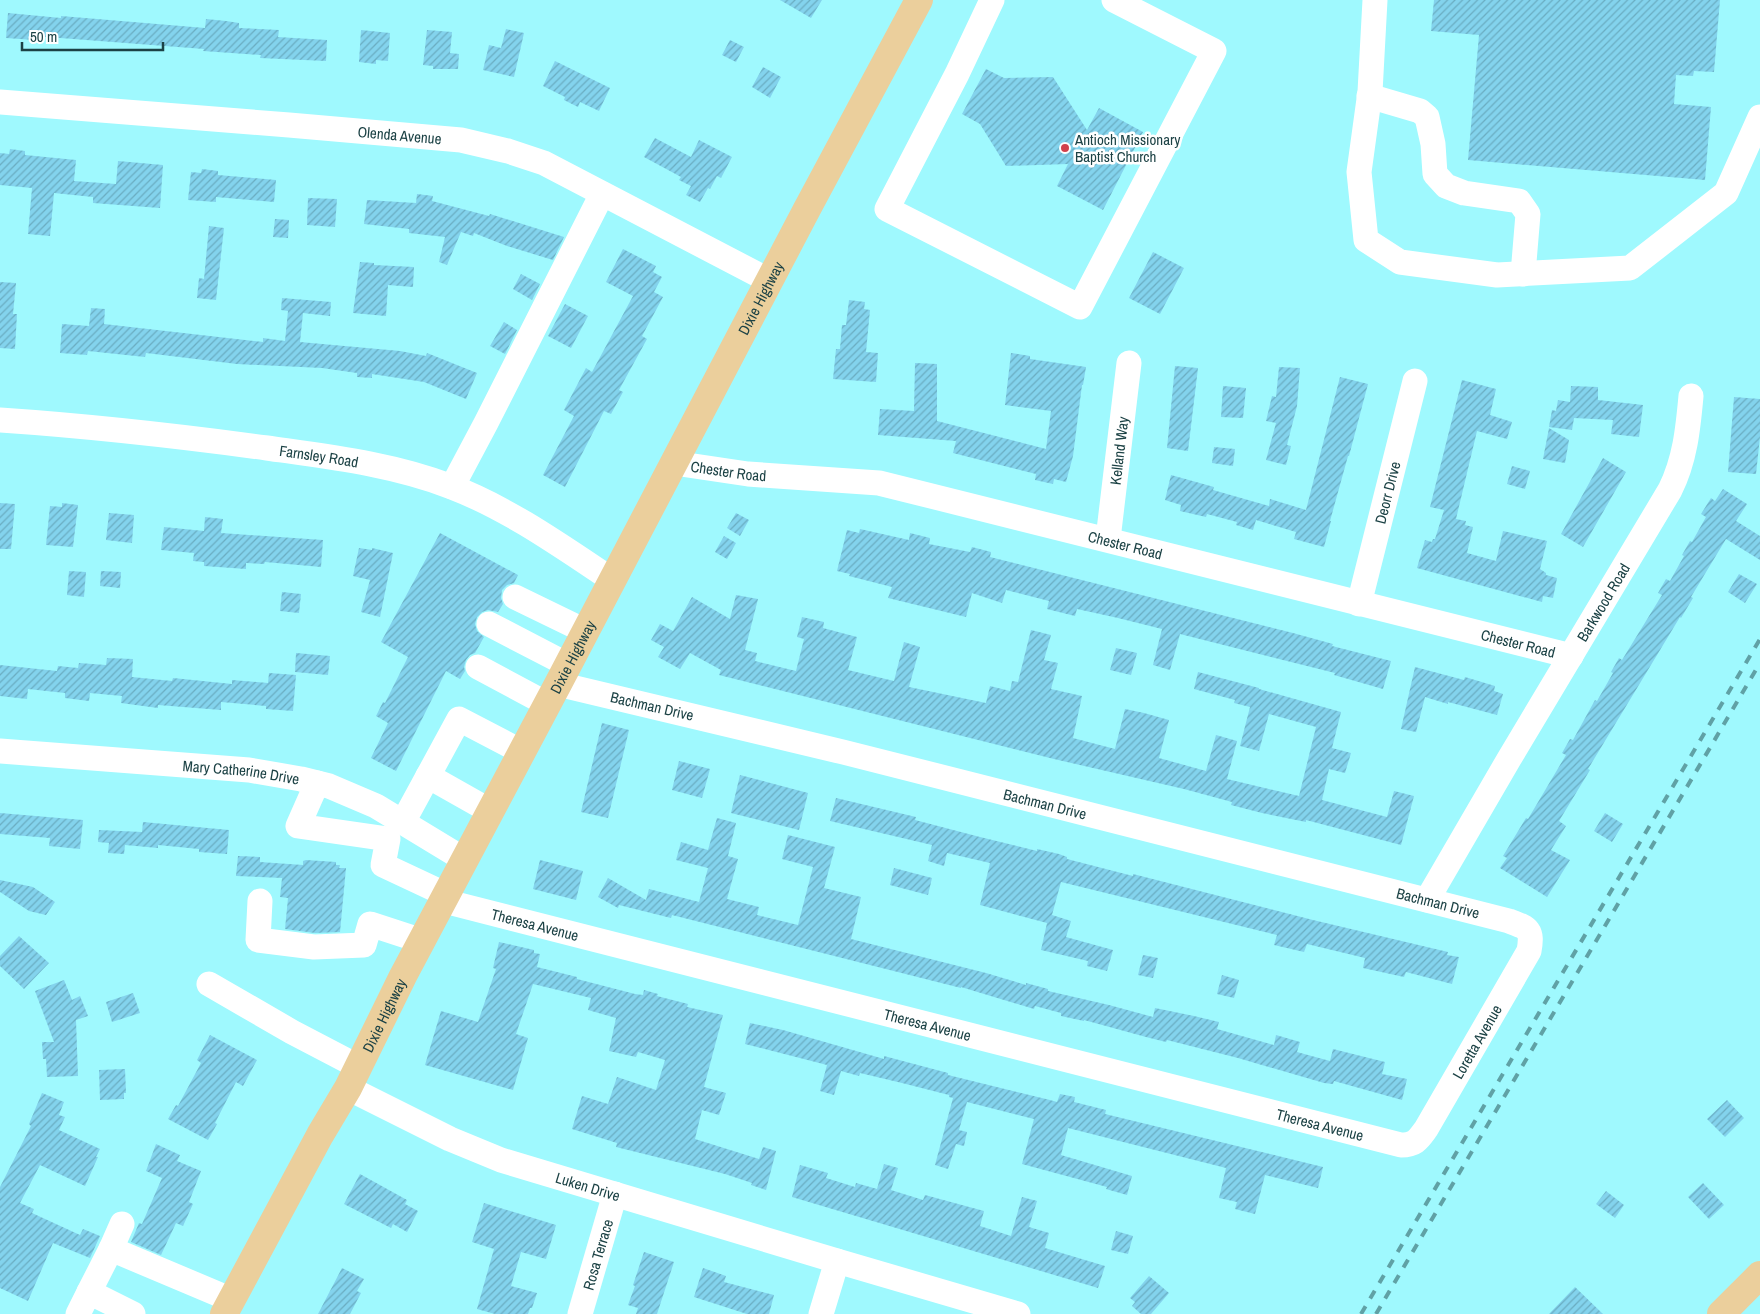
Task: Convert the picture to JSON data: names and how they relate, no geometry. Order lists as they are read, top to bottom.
{
  "streets": {
    "main road": ["Dixie Highway"],
    "street": [
      "Olenda Avenue",
      "Kelland Way",
      "Farnsley Road",
      "Chester Road",
      "Deorr Drive",
      "Barkwood Road",
      "Bachman Drive",
      "Mary Catherine Drive",
      "Theresa Avenue",
      "Loretta Avenue",
      "Luken Drive",
      "Rosa Terrace"
    ]
  },
  "crossings": [
    ["Olenda Avenue", "Dixie Highway"],
    ["Dixie Highway", "Farnsley Road"],
    ["Dixie Highway", "Chester Road"],
    ["Dixie Highway", "Bachman Drive"],
    ["Dixie Highway", "Mary Catherine Drive"],
    ["Dixie Highway", "Theresa Avenue"],
    ["Dixie Highway", "Luken Drive"],
    ["Kelland Way", "Chester Road"],
    ["Chester Road", "Deorr Drive"],
    ["Chester Road", "Barkwood Road"],
    ["Barkwood Road", "Bachman Drive"],
    ["Bachman Drive", "Loretta Avenue"],
    ["Mary Catherine Drive", "Theresa Avenue"],
    ["Theresa Avenue", "Loretta Avenue"],
    ["Luken Drive", "Rosa Terrace"]
  ],
  "places": ["Antioch Missionary Baptist Church"],
  "scale_bar": "50 m"
}
